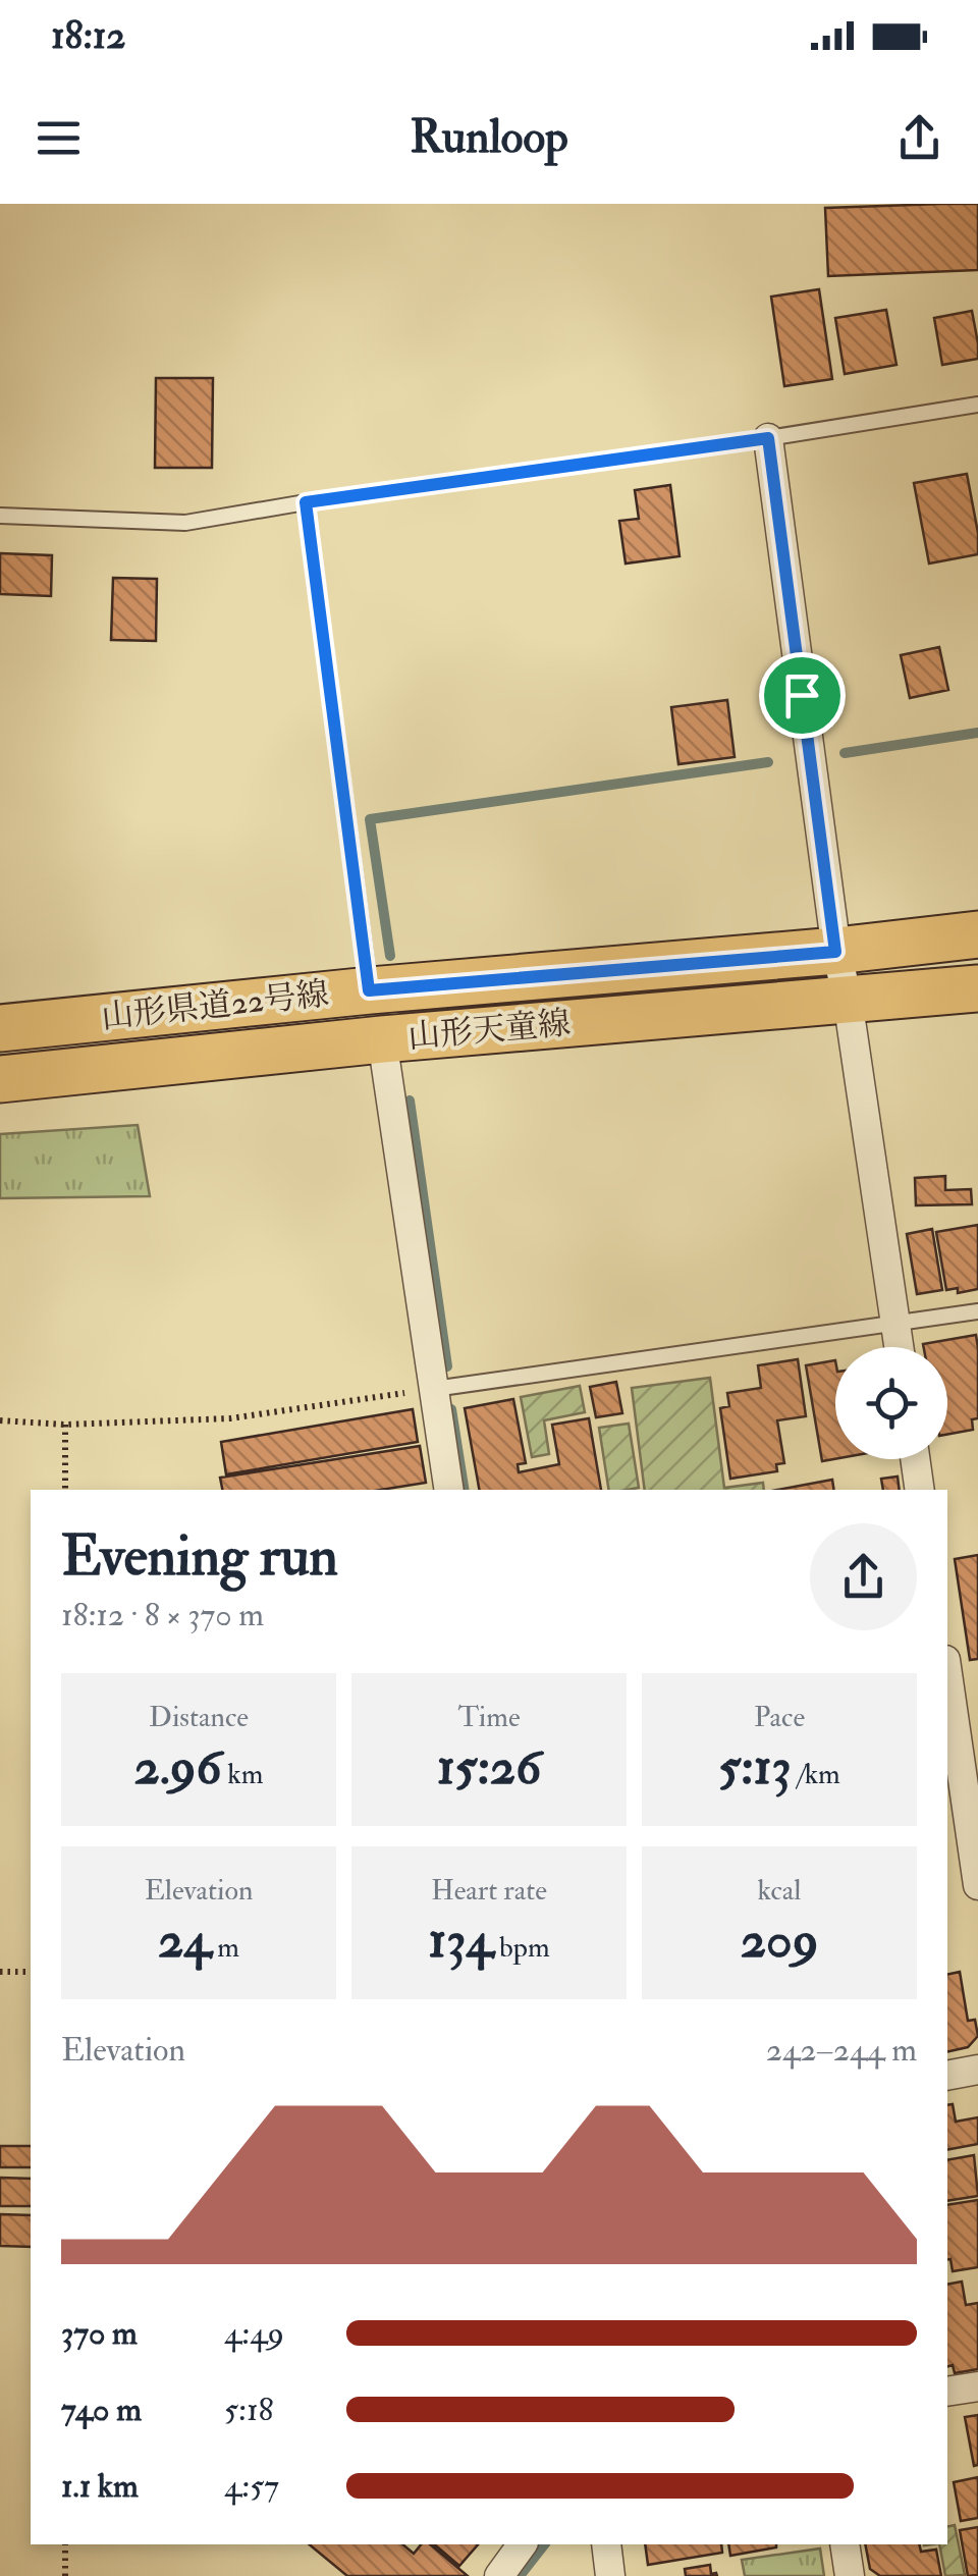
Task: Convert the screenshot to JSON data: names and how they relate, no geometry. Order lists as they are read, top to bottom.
{
  "streets": {
    "main road": ["山形県道22号線", "山形天童線"]
  },
  "page": {
    "status": "18:12",
    "header": "Runloop",
    "heading": ["Evening run", "18:12 · 8 × 370 m"],
    "stats": [
      ["Distance", "2.96 km"],
      ["Time", "15:26"],
      ["Pace", "5:13 /km"],
      ["Elevation", "24 m"],
      ["Heart rate", "134 bpm"],
      ["kcal", "209"]
    ],
    "chart": ["Elevation", "242–244 m"],
    "list": [
      {
        "name": "370 m",
        "note": "4:49"
      },
      {
        "name": "740 m",
        "note": "5:18"
      },
      {
        "name": "1.1 km",
        "note": "4:57"
      }
    ]
  }
}
